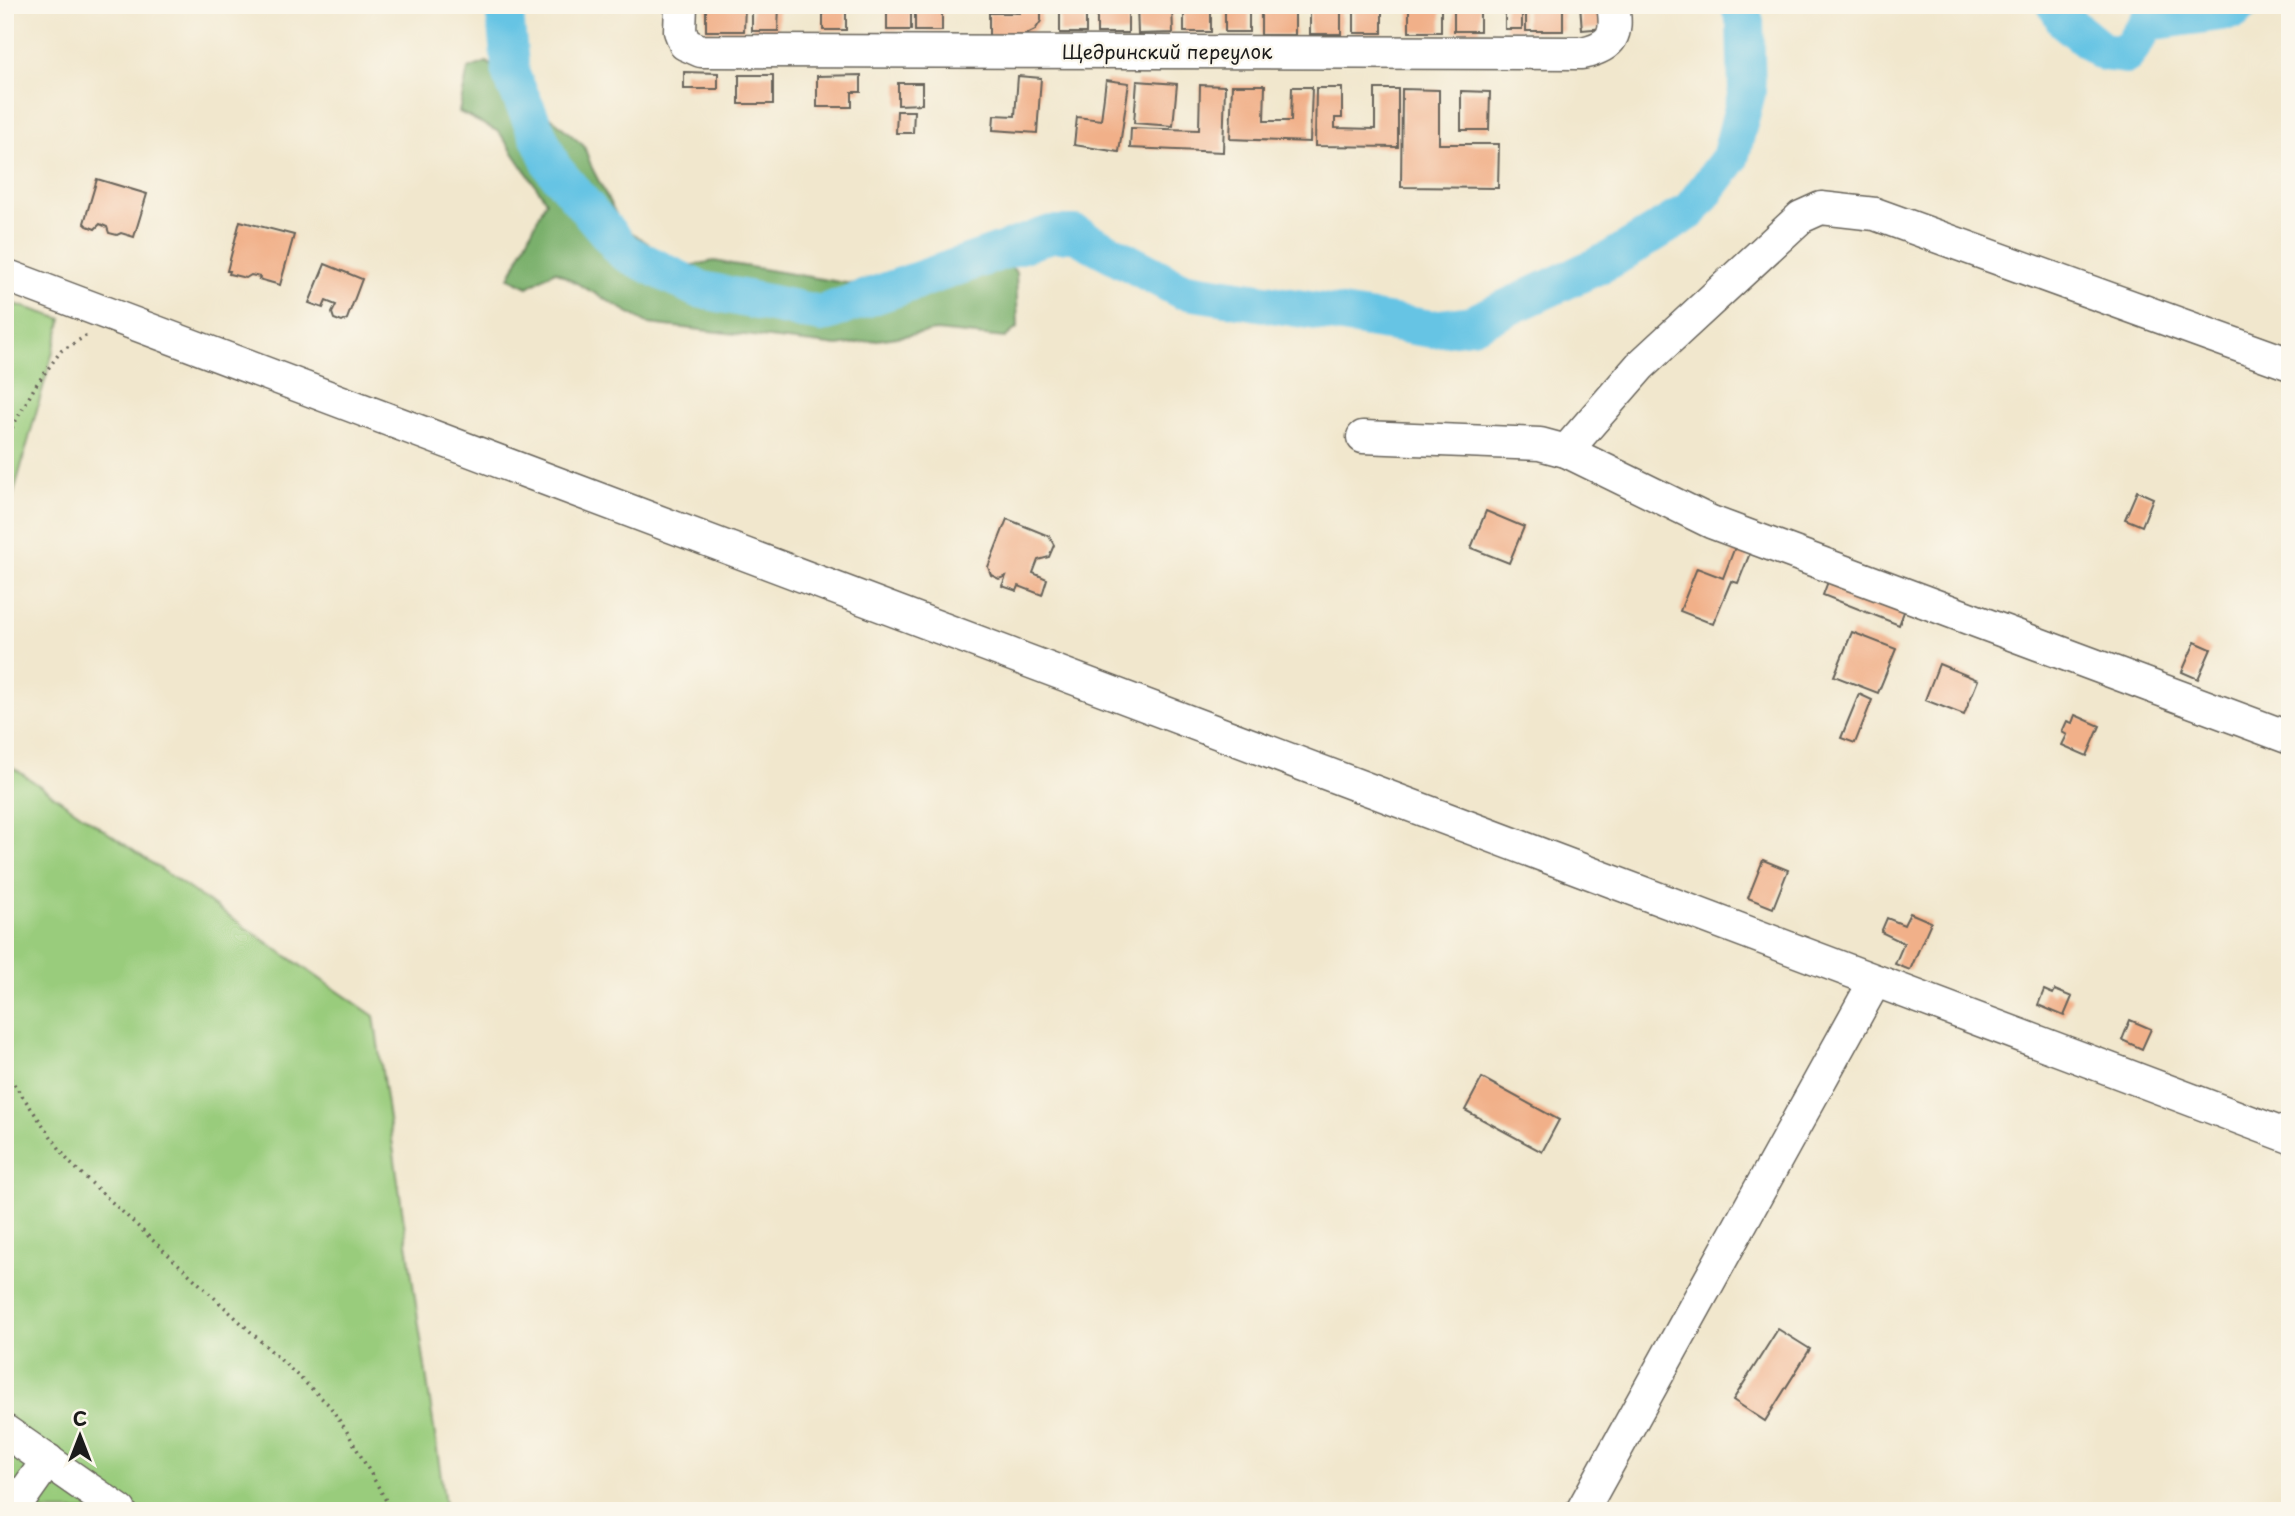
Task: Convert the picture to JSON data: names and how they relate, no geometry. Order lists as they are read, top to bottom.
{
  "streets": {
    "street": ["Щедринский переулок"]
  },
  "north": "top"
}
